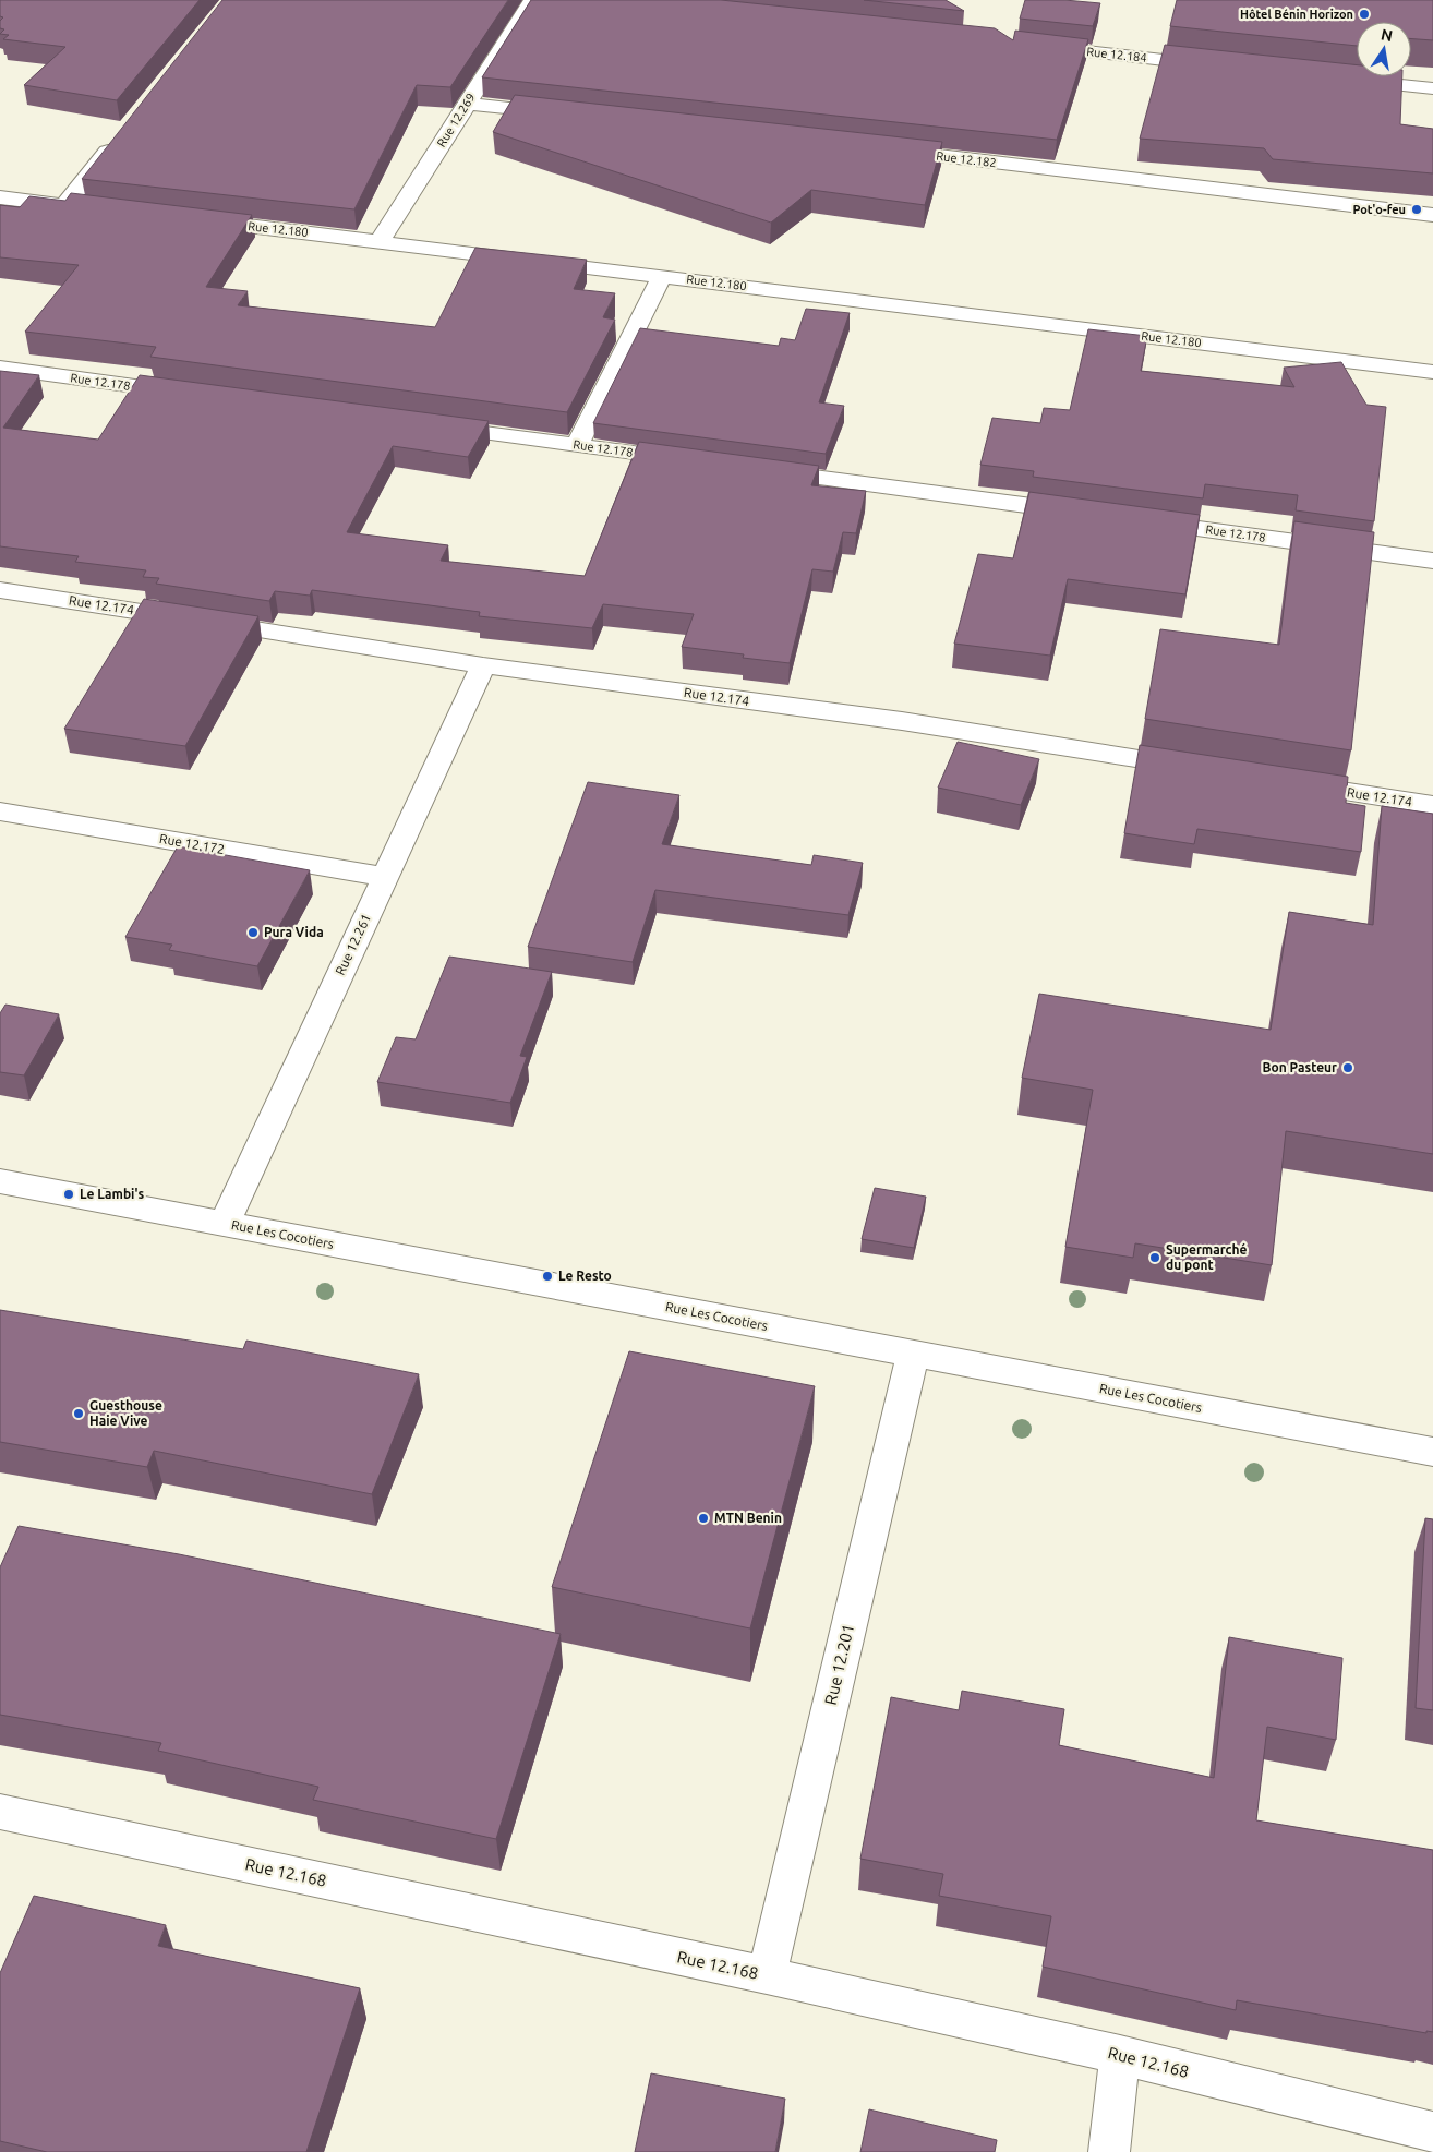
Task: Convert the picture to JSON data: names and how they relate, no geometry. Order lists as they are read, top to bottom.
{
  "streets": {
    "street": [
      "Rue 12.184",
      "Rue 12.269",
      "Rue 12.182",
      "Rue 12.180",
      "Rue 12.178",
      "Rue 12.174",
      "Rue 12.172",
      "Rue 12.261",
      "Rue Les Cocotiers",
      "Rue 12.201",
      "Rue 12.168"
    ]
  },
  "crossings": [
    ["Rue 12.269", "Rue 12.180"],
    ["Rue 12.174", "Rue 12.261"],
    ["Rue 12.172", "Rue 12.261"],
    ["Rue 12.261", "Rue Les Cocotiers"],
    ["Rue Les Cocotiers", "Rue 12.201"],
    ["Rue 12.201", "Rue 12.168"]
  ],
  "places": [
    "Hôtel Bénin Horizon",
    "Pot'o-feu",
    "Pura Vida",
    "Bon Pasteur",
    "Le Lambi's",
    "Supermarché du pont",
    "Le Resto",
    "Guesthouse Haie Vive",
    "MTN Benin"
  ],
  "north": "top"
}
